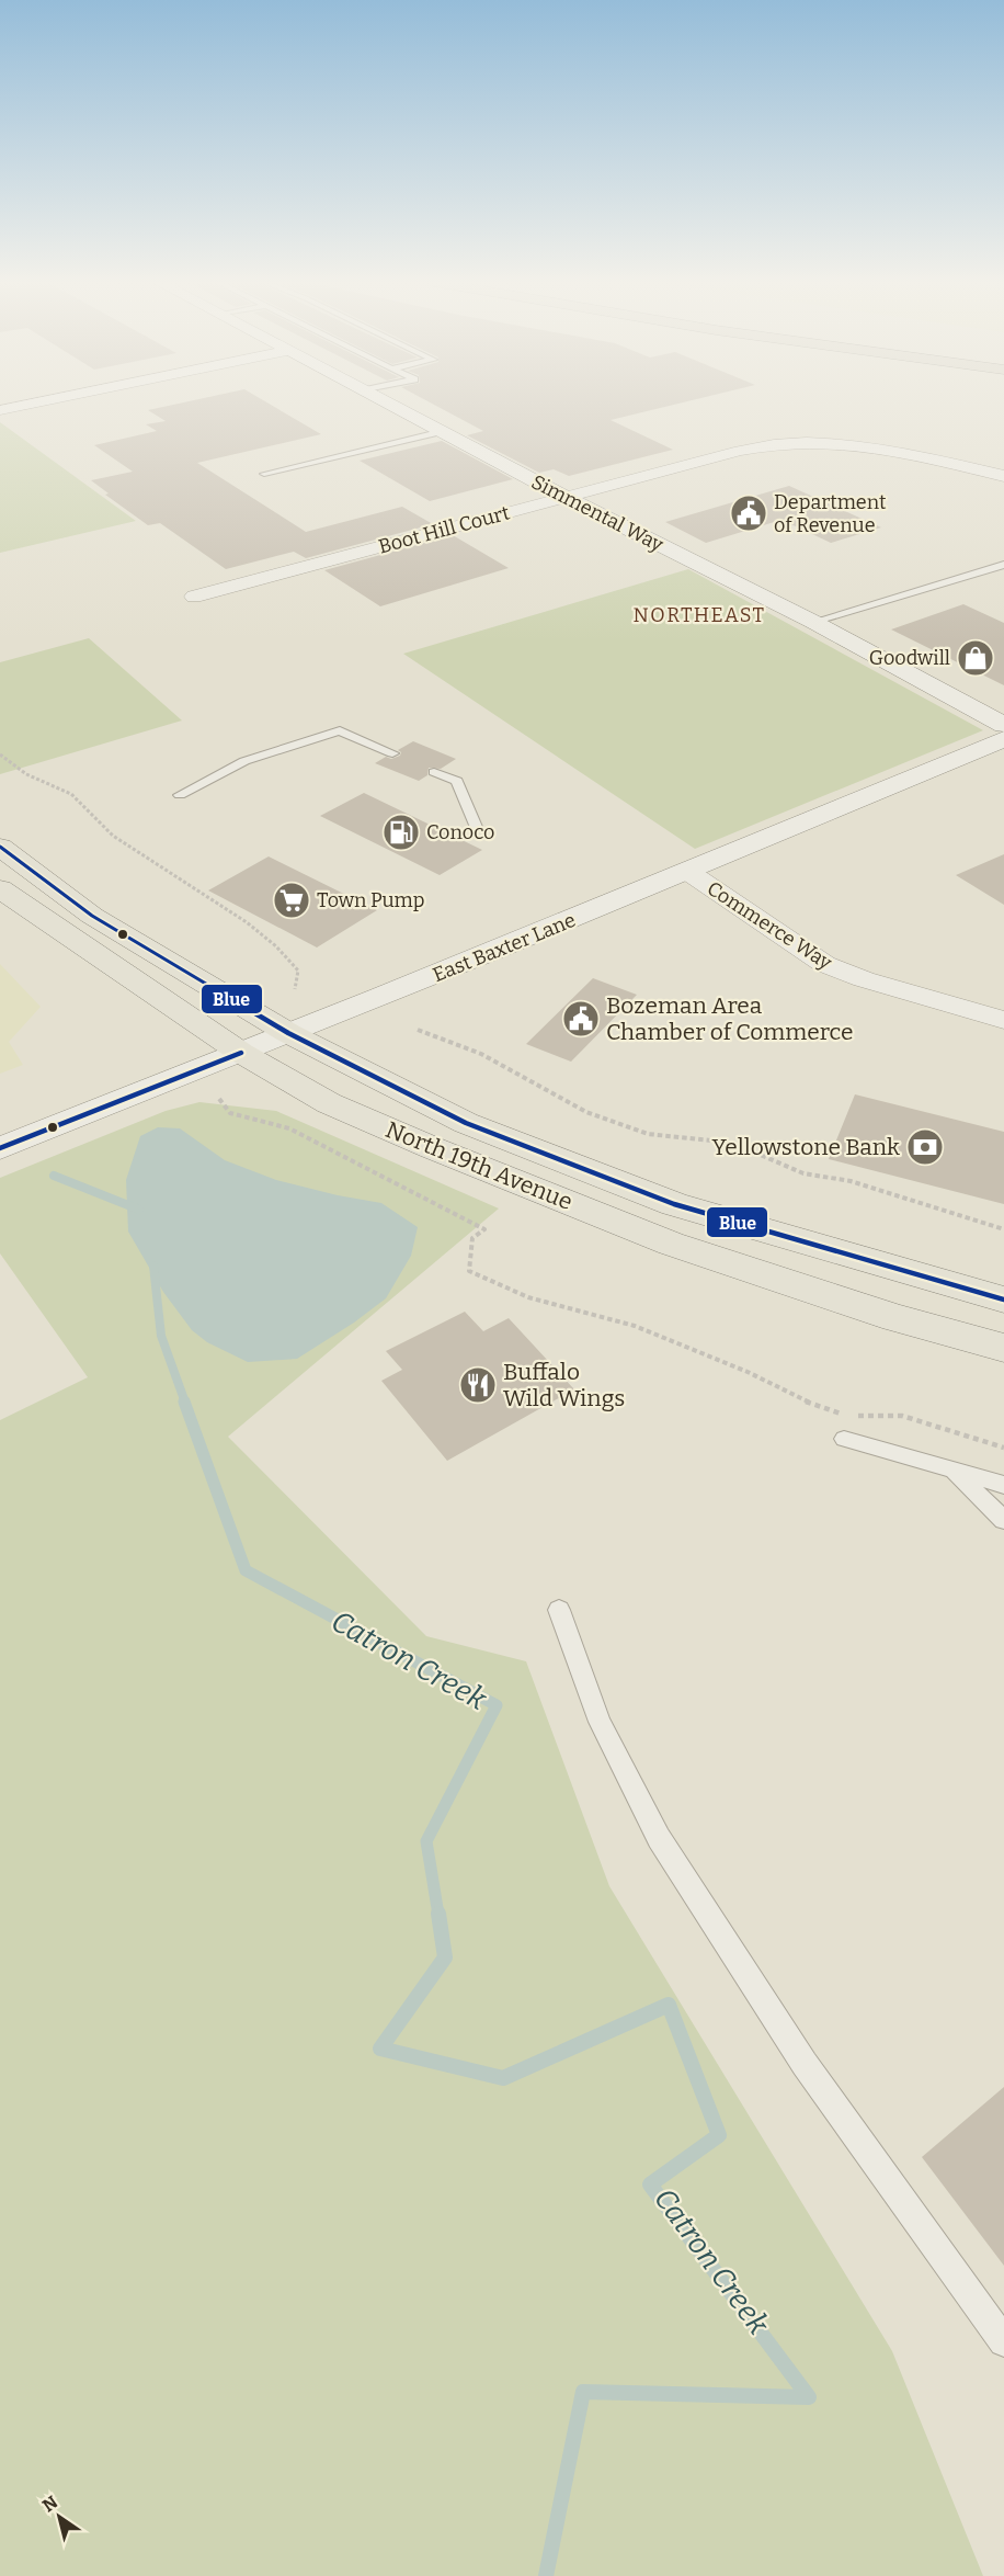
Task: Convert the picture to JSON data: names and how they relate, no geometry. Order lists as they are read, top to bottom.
{
  "streets": {
    "main road": ["North 19th Avenue"],
    "street": [
      "Simmental Way",
      "Boot Hill Court",
      "Commerce Way",
      "East Baxter Lane"
    ]
  },
  "crossings": [
    ["Simmental Way", "Boot Hill Court"],
    ["Commerce Way", "East Baxter Lane"],
    ["East Baxter Lane", "North 19th Avenue"]
  ],
  "districts": ["NORTHEAST"],
  "water": ["Catron Creek"],
  "places": {
    "public building": ["Department of Revenue", "Bozeman Area Chamber of Commerce"],
    "shop": ["Goodwill"],
    "fuel station": ["Conoco"],
    "supermarket": ["Town Pump"],
    "bank": ["Yellowstone Bank"],
    "restaurant": ["Buffalo Wild Wings"]
  },
  "lines": ["transit line Blue"],
  "north": "top left"
}
